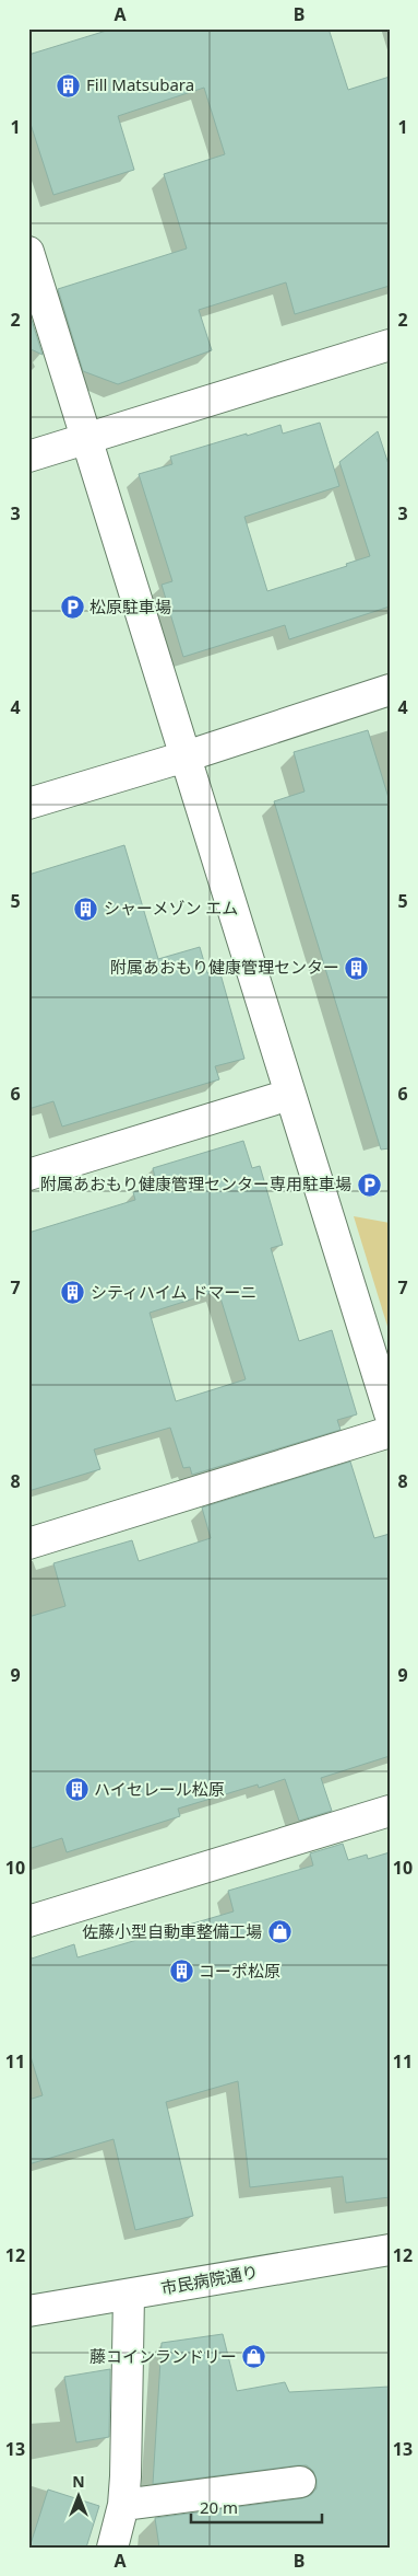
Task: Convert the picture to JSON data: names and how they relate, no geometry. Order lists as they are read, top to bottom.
{
  "streets": {
    "street": ["市民病院通り"]
  },
  "places": {
    "building": [
      "Fill Matsubara",
      "シャーメゾン エム",
      "附属あおもり健康管理センター",
      "シティハイム ドマーニ",
      "ハイセレール松原",
      "コーポ松原"
    ],
    "parking": ["松原駐車場", "附属あおもり健康管理センター専用駐車場"],
    "shop": ["佐藤小型自動車整備工場", "藤コインランドリー"]
  },
  "scale_bar": "20 m",
  "north": "top",
  "grid": {
    "columns": ["A", "B"],
    "rows": [
      "1",
      "2",
      "3",
      "4",
      "5",
      "6",
      "7",
      "8",
      "9",
      "10",
      "11",
      "12",
      "13"
    ]
  }
}
